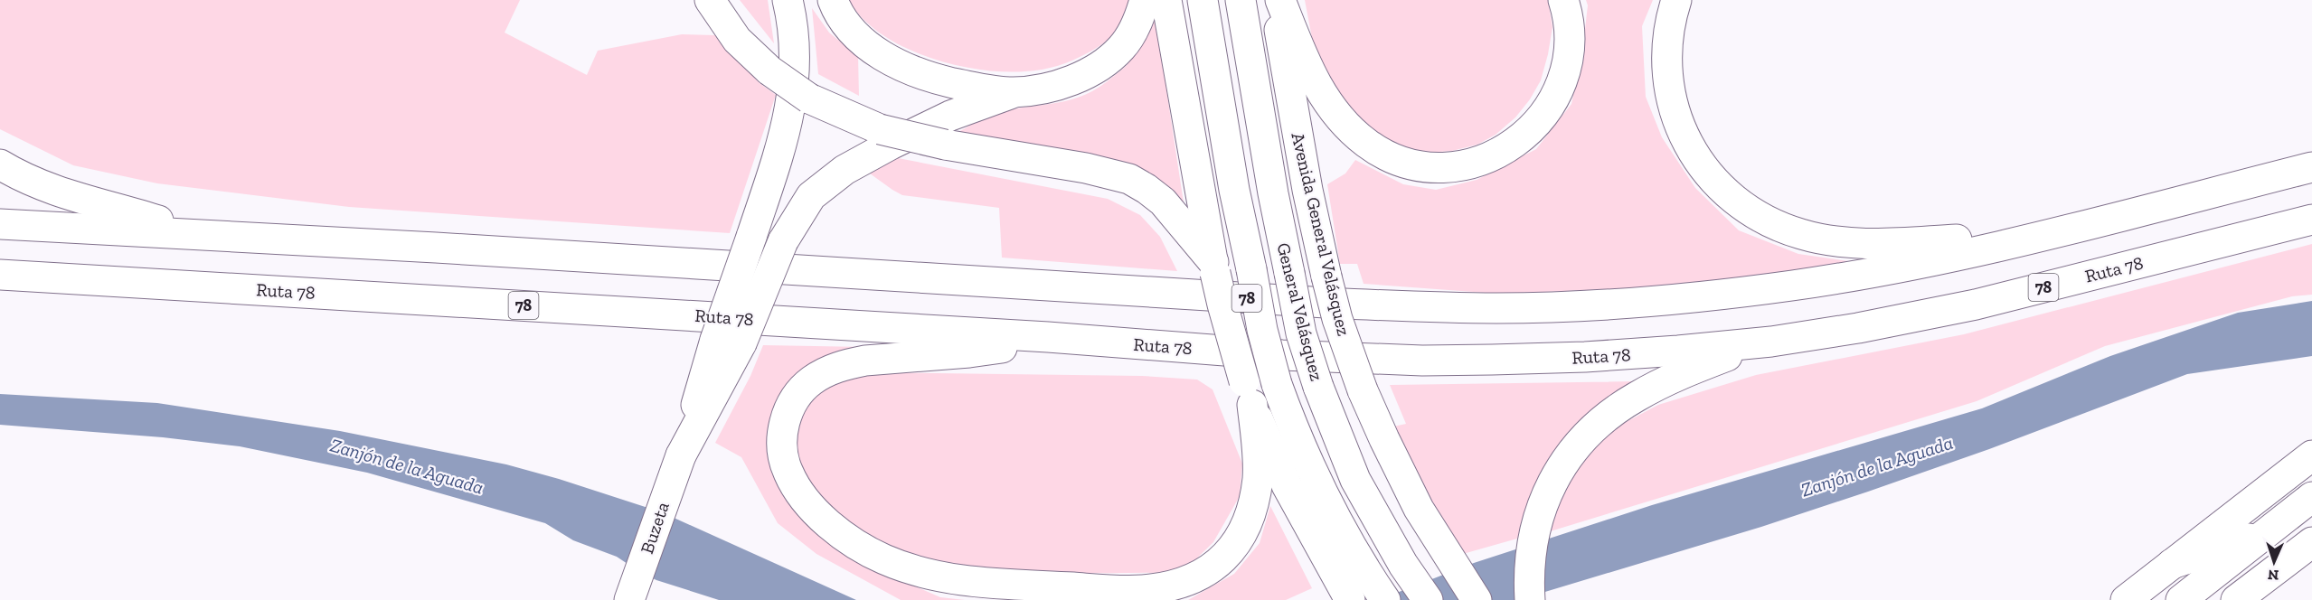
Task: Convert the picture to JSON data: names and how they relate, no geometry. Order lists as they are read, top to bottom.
{
  "streets": {
    "main road": [
      "Avenida General Velásquez",
      "Ruta 78",
      "78",
      "General Velásquez",
      "Buzeta"
    ]
  },
  "water": ["Zanjón de la Aguada"],
  "north": "bottom"
}
